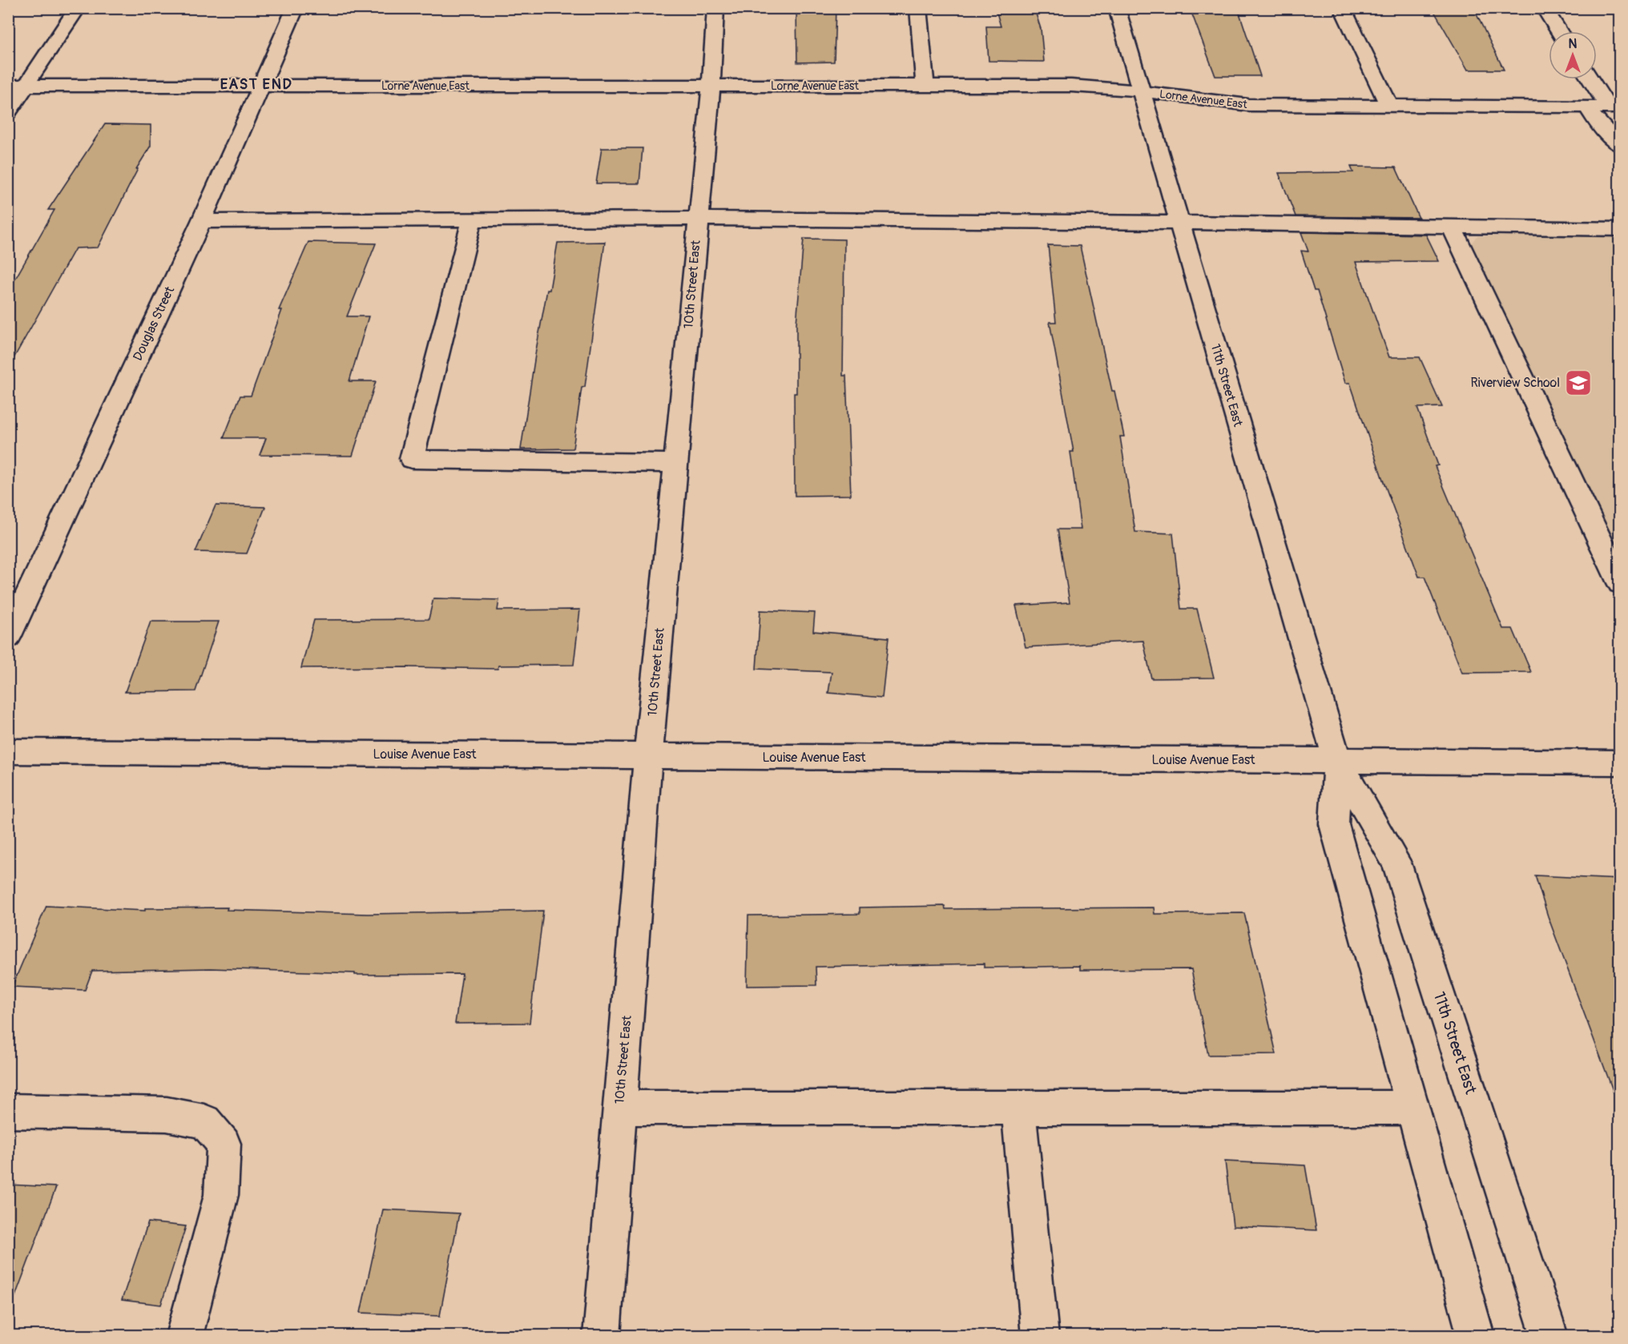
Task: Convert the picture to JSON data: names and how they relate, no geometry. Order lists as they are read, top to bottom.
{
  "streets": {
    "street": [
      "Lorne Avenue East",
      "10th Street East",
      "Douglas Street",
      "11th Street East",
      "Louise Avenue East"
    ]
  },
  "crossings": [
    ["Lorne Avenue East", "10th Street East"],
    ["Lorne Avenue East", "Douglas Street"],
    ["Lorne Avenue East", "11th Street East"],
    ["10th Street East", "Louise Avenue East"],
    ["11th Street East", "Louise Avenue East"]
  ],
  "districts": ["EAST END"],
  "places": {
    "school or university": ["Riverview School"]
  },
  "north": "top"
}
